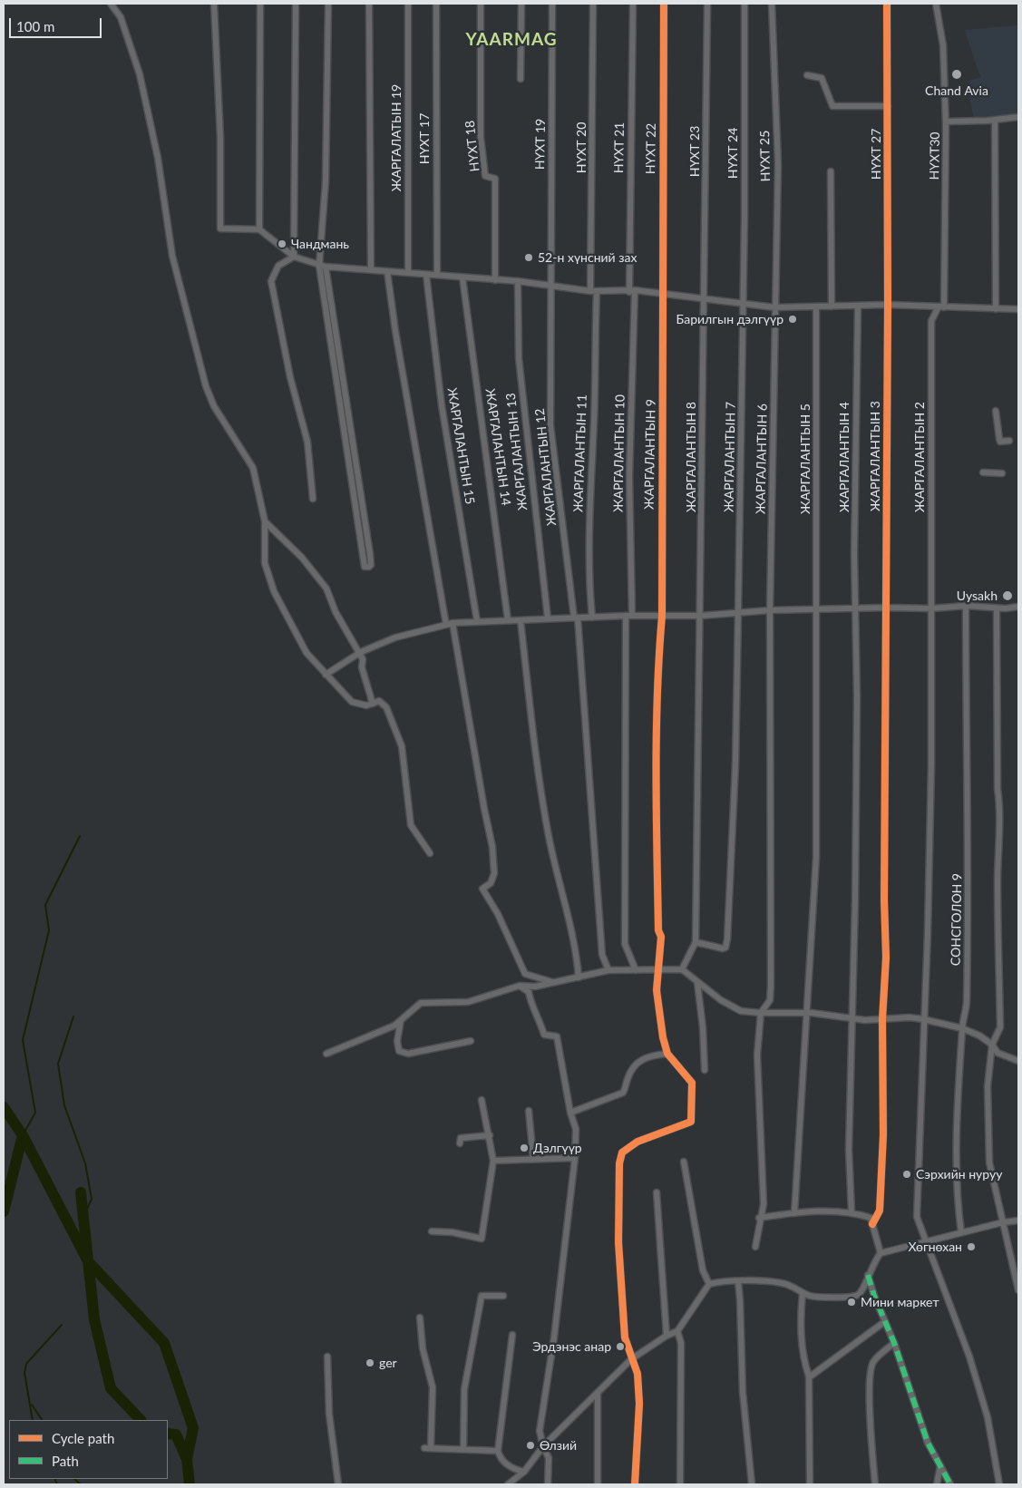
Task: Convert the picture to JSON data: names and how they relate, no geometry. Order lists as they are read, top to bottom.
{
  "streets": {
    "street": [
      "ЖАРГАЛАТЫН 19",
      "НҮХТ 17",
      "НҮХТ 19",
      "НҮХТ 18",
      "НҮХТ 20",
      "НҮХТ 21",
      "НҮХТ 22",
      "НҮХТ 23",
      "НҮХТ 24",
      "НҮХТ 27",
      "НҮХТ 25",
      "НҮХТ30",
      "ЖАРГАЛАНТЫН 15",
      "ЖАРГАЛАНТЫН 14",
      "ЖАРГАЛАНТЫН 13",
      "ЖАРГАЛАНТЫН 11",
      "ЖАРГАЛАНТЫН 10",
      "ЖАРГАЛАНТЫН 9",
      "ЖАРГАЛАНТЫН 3",
      "ЖАРГАЛАНТЫН 8",
      "ЖАРГАЛАНТЫН 7",
      "ЖАРГАЛАНТЫН 4",
      "ЖАРГАЛАНТЫН 2",
      "ЖАРГАЛАНТЫН 6",
      "ЖАРГАЛАНТЫН 5",
      "ЖАРГАЛАНТЫН 12",
      "СОНСГОЛОН 9"
    ]
  },
  "crossings": [
    ["НҮХТ 19", "ЖАРГАЛАНТЫН 12"],
    ["НҮХТ 20", "ЖАРГАЛАНТЫН 11"],
    ["НҮХТ 21", "ЖАРГАЛАНТЫН 10"],
    ["НҮХТ 22", "ЖАРГАЛАНТЫН 9"],
    ["НҮХТ 23", "ЖАРГАЛАНТЫН 8"],
    ["НҮХТ 24", "ЖАРГАЛАНТЫН 7"],
    ["НҮХТ 27", "ЖАРГАЛАНТЫН 3"],
    ["НҮХТ 25", "ЖАРГАЛАНТЫН 6"],
    ["НҮХТ30", "ЖАРГАЛАНТЫН 2"],
    ["ЖАРГАЛАНТЫН 8", "ЖАРГАЛАНТЫН 7"]
  ],
  "districts": ["YAARMAG"],
  "places": [
    "Chand Avia",
    "Чандмань",
    "52-н хүнсний зах",
    "Барилгын дэлгүүр",
    "Uysakh",
    "Дэлгүүр",
    "Сэрхийн нуруу",
    "Хөгнөхан",
    "Мини маркет",
    "Эрдэнэс анар",
    "ger",
    "Өлзий"
  ],
  "legend": ["Cycle path", "Path"],
  "scale_bar": "100 m"
}
